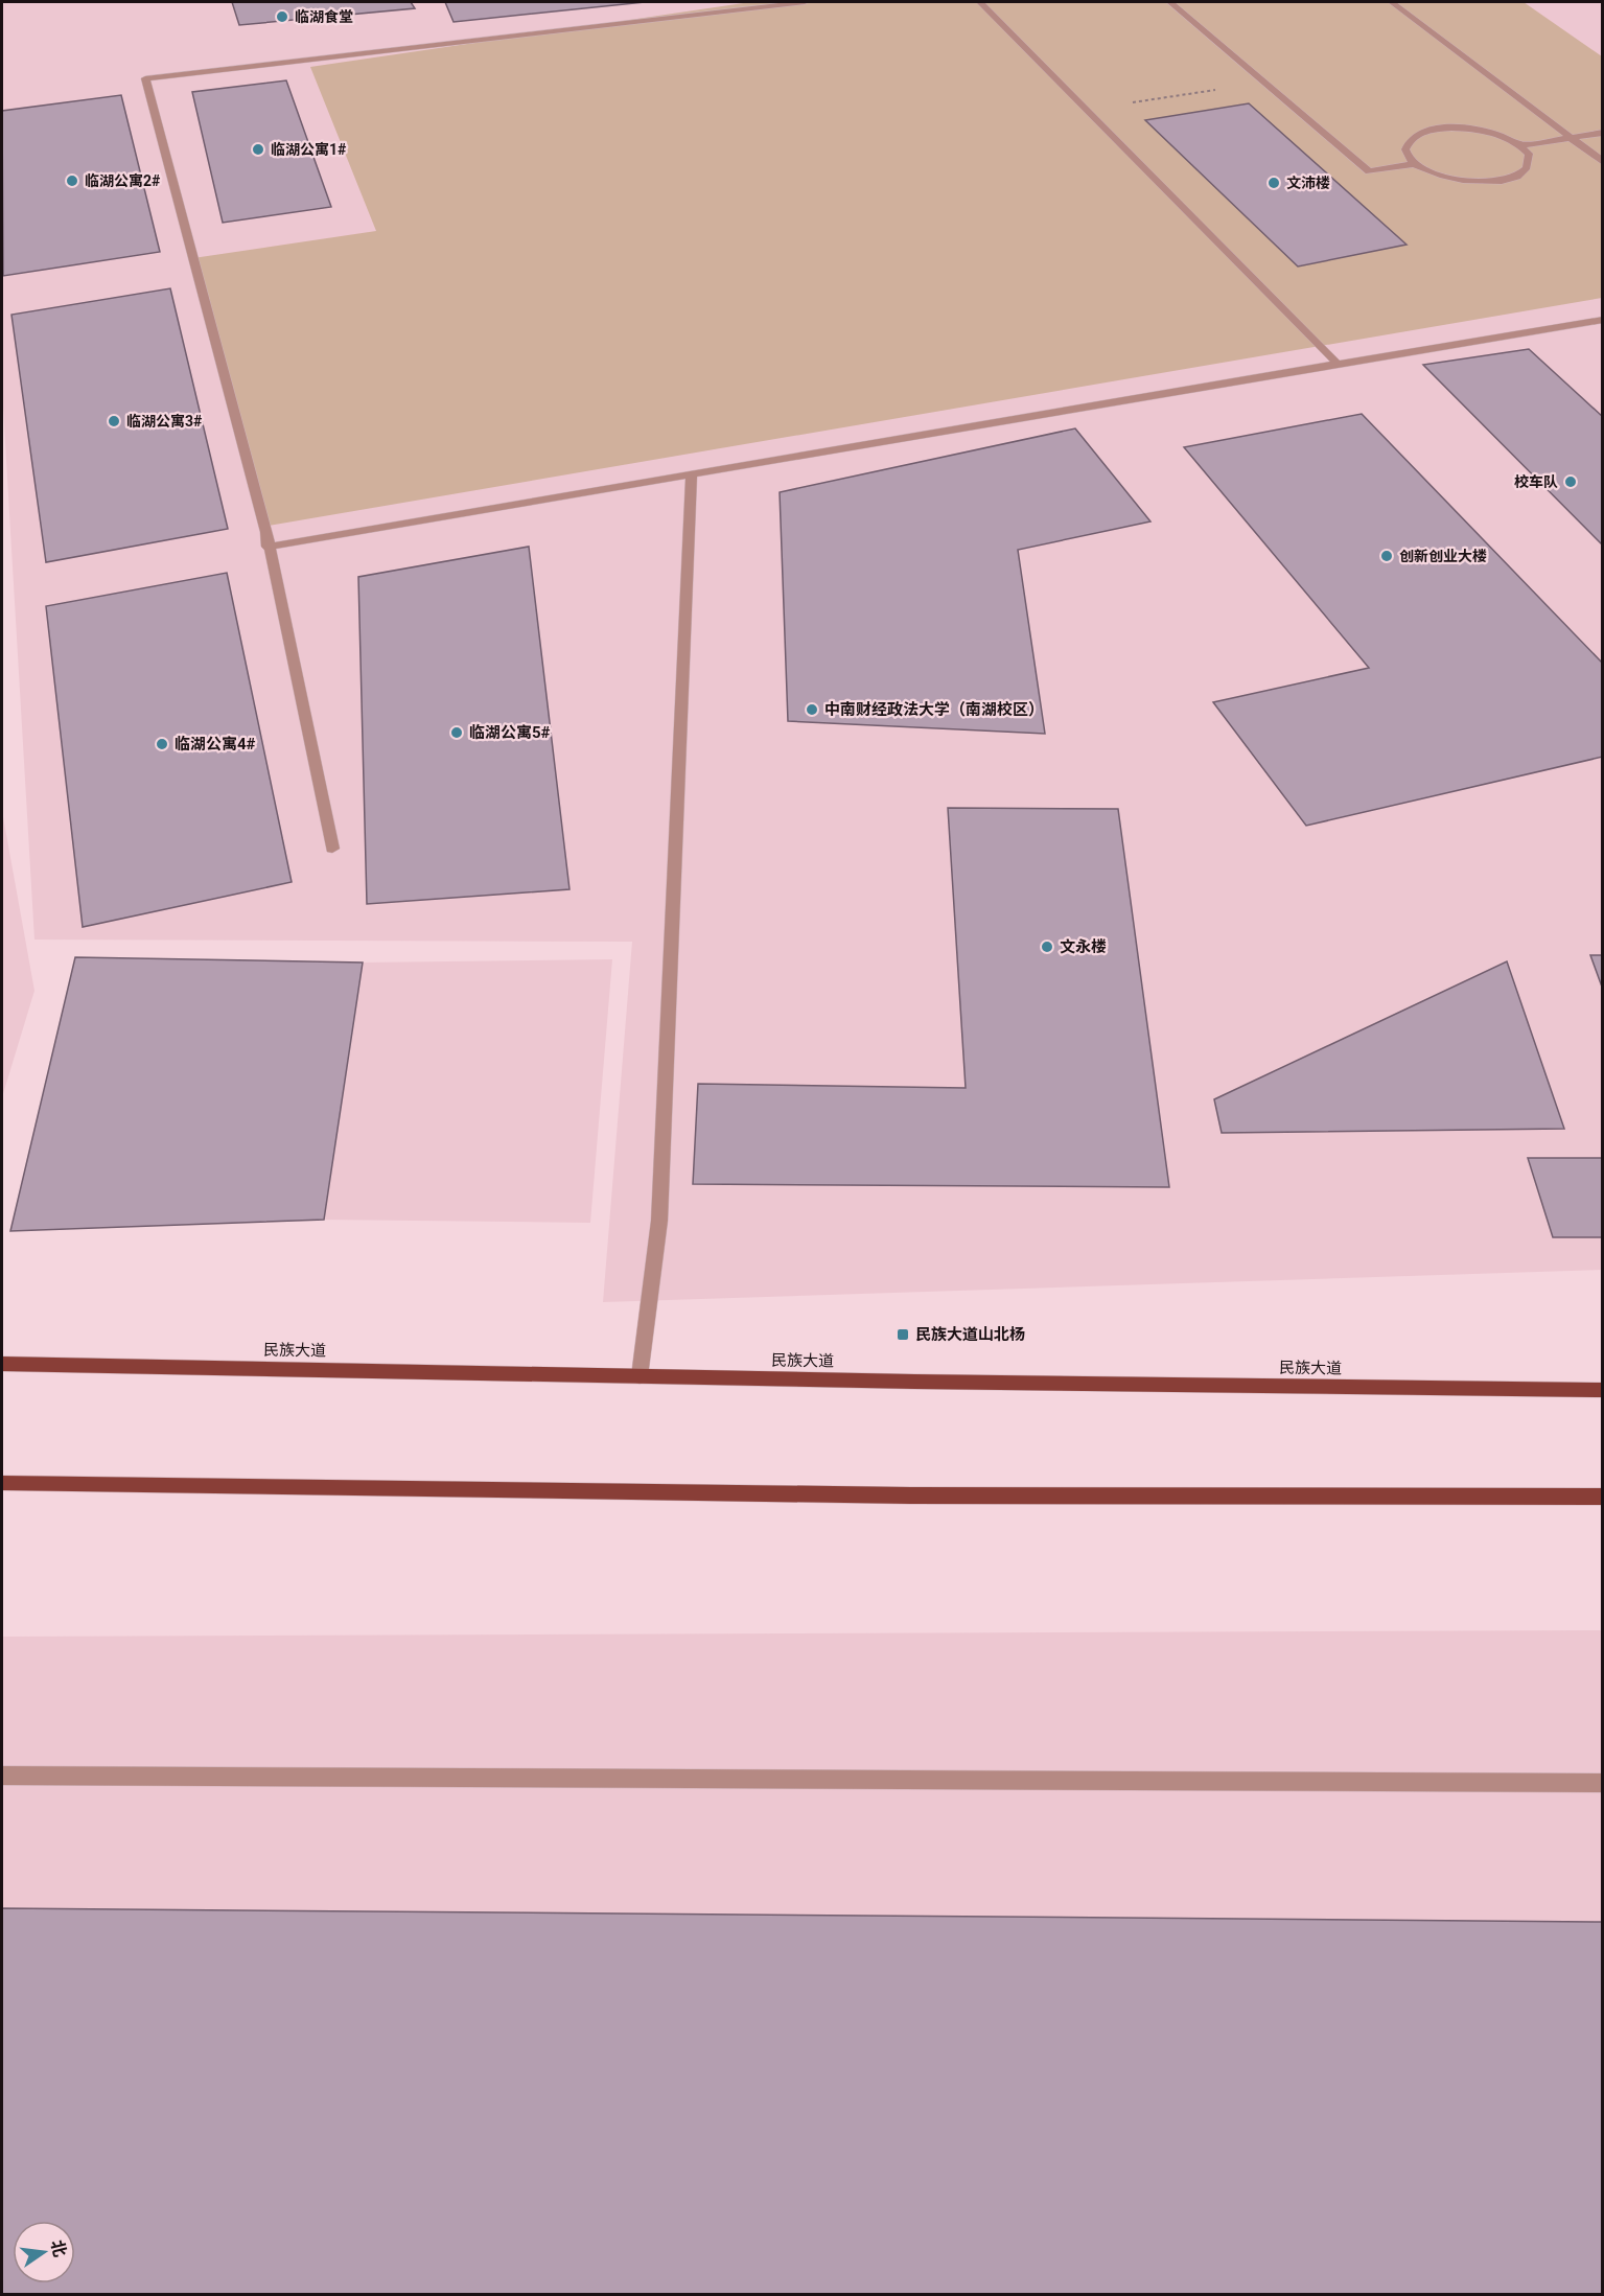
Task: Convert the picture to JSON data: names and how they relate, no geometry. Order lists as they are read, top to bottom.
{
  "streets": {
    "main road": ["民族大道"]
  },
  "places": {
    "other": [
      "临湖食堂",
      "临湖公寓1#",
      "临湖公寓2#",
      "文沛楼",
      "临湖公寓3#",
      "校车队",
      "创新创业大楼",
      "中南财经政法大学（南湖校区）",
      "临湖公寓5#",
      "临湖公寓4#",
      "文永楼"
    ],
    "transit": ["民族大道山北杨"]
  },
  "north": "right"
}
